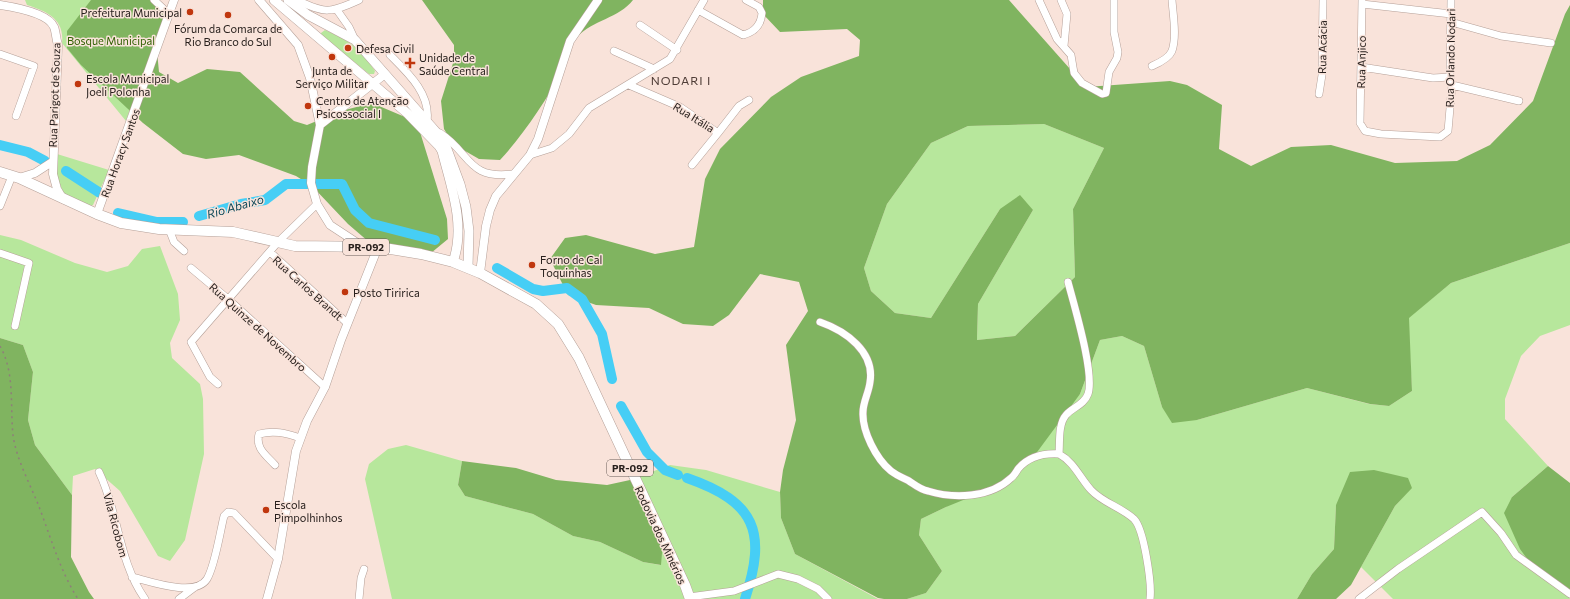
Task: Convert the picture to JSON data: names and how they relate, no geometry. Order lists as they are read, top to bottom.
{
  "streets": {
    "main road": ["PR-092", "Rodovia dos Minérios"],
    "street": [
      "Rua Acácia",
      "Rua Orlando Nodari",
      "Rua Anjico",
      "Rua Parigot de Souza",
      "Rua Itália",
      "Rua Horacy Santos",
      "Rua Carlos Brandt",
      "Rua Quinze de Novembro",
      "Vila Ricobom"
    ]
  },
  "crossings": [
    ["Rua Orlando Nodari", "Rua Anjico"],
    ["Rua Parigot de Souza", "PR-092"],
    ["Rua Horacy Santos", "PR-092"],
    ["PR-092", "Rodovia dos Minérios"]
  ],
  "districts": ["NODARI I"],
  "water": ["Rio Abaixo"],
  "parks": ["Bosque Municipal"],
  "places": {
    "other": [
      "Prefeitura Municipal",
      "Fórum da Comarca de Rio Branco do Sul",
      "Defesa Civil",
      "Junta de Serviço Militar",
      "Escola Municipal Joeli Polonha",
      "Centro de Atenção Psicossocial I",
      "Forno de Cal Toquinhas",
      "Posto Tiririca",
      "Escola Pimpolhinhos"
    ],
    "health": ["Unidade de Saúde Central"]
  }
}
